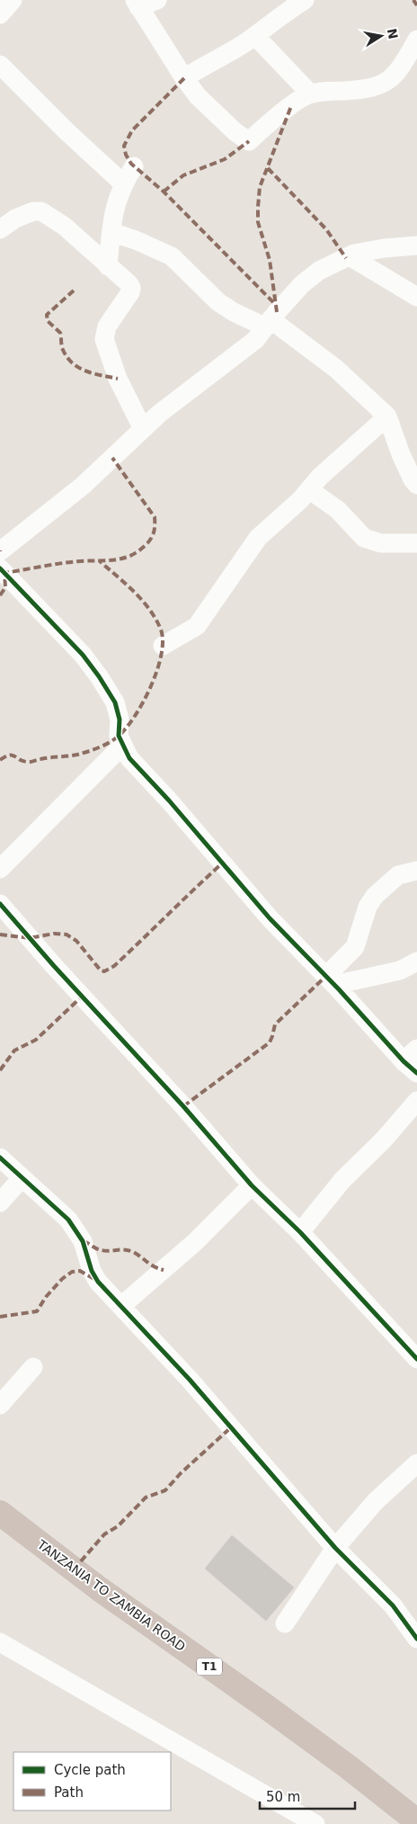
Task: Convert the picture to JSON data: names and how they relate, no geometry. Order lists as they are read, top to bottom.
{
  "streets": {
    "highway": ["TANZANIA TO ZAMBIA ROAD", "T1"]
  },
  "legend": ["Cycle path", "Path"],
  "scale_bar": "50 m",
  "north": "right"
}
